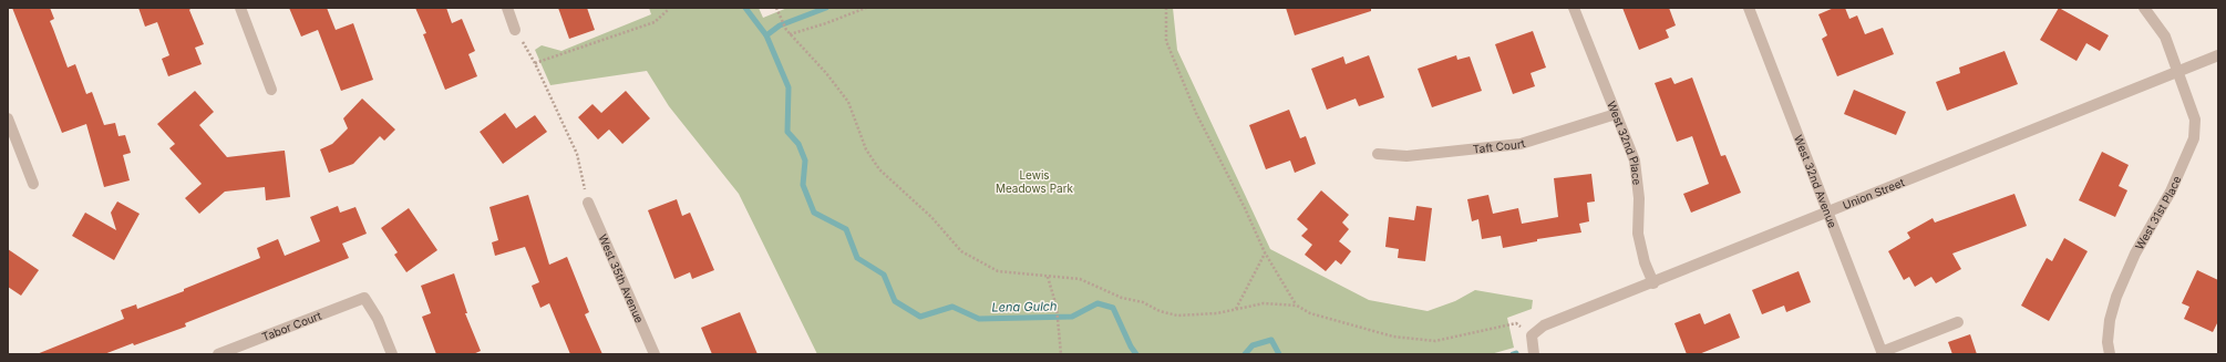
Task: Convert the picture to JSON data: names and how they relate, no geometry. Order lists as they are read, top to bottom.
{
  "streets": {
    "street": [
      "West 32nd Place",
      "Taft Court",
      "West 32nd Avenue",
      "Union Street",
      "West 31st Place",
      "West 35th Avenue",
      "Tabor Court"
    ]
  },
  "crossings": [
    ["West 32nd Place", "Taft Court"],
    ["West 32nd Place", "Union Street"],
    ["West 32nd Avenue", "Union Street"],
    ["Union Street", "West 31st Place"]
  ],
  "water": ["Lena Gulch"],
  "parks": ["Lewis Meadows Park"]
}
